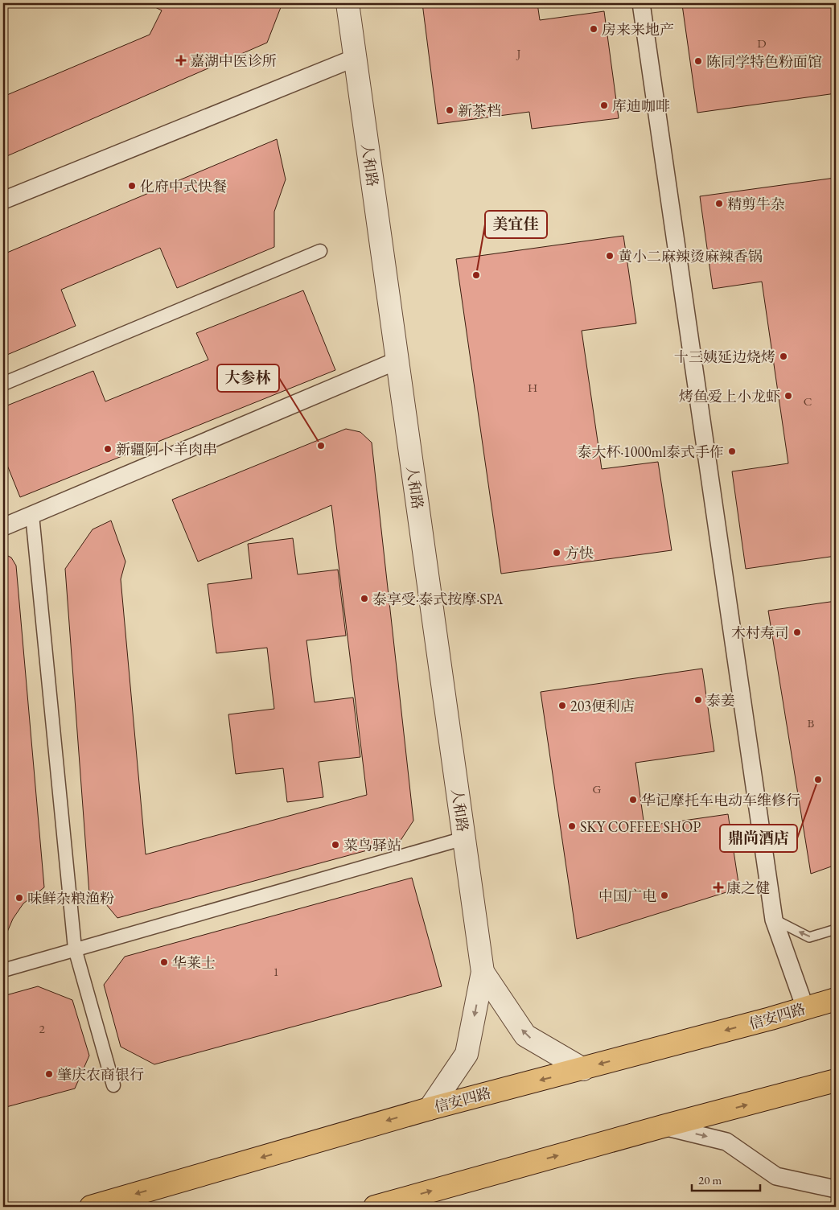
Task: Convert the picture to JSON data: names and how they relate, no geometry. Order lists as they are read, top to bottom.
{
  "streets": {
    "main road": ["信安四路"],
    "street": ["人和路"]
  },
  "places": {
    "other": [
      "房来来地产",
      "陈同学特色粉面馆",
      "库迪咖啡",
      "新茶档",
      "化府中式快餐",
      "精剪牛杂",
      "黄小二麻辣烫麻辣香锅",
      "美宜佳",
      "十三姨延边烧烤",
      "烤鱼爱上小龙虾",
      "大参林",
      "新疆阿卜羊肉串",
      "泰大杯·1000ml泰式手作",
      "方快",
      "泰享受·泰式按摩·SPA",
      "木村寿司",
      "泰姜",
      "203便利店",
      "鼎尚酒店",
      "华记摩托车电动车维修行",
      "SKY COFFEE SHOP",
      "菜鸟驿站",
      "中国广电",
      "味鲜杂粮渔粉",
      "华莱士",
      "肇庆农商银行"
    ],
    "health": ["嘉湖中医诊所", "康之健"]
  },
  "house_numbers": [
    "D",
    "J",
    "H",
    "C",
    "B",
    "G",
    "1",
    "2"
  ],
  "scale_bar": "20 m"
}
